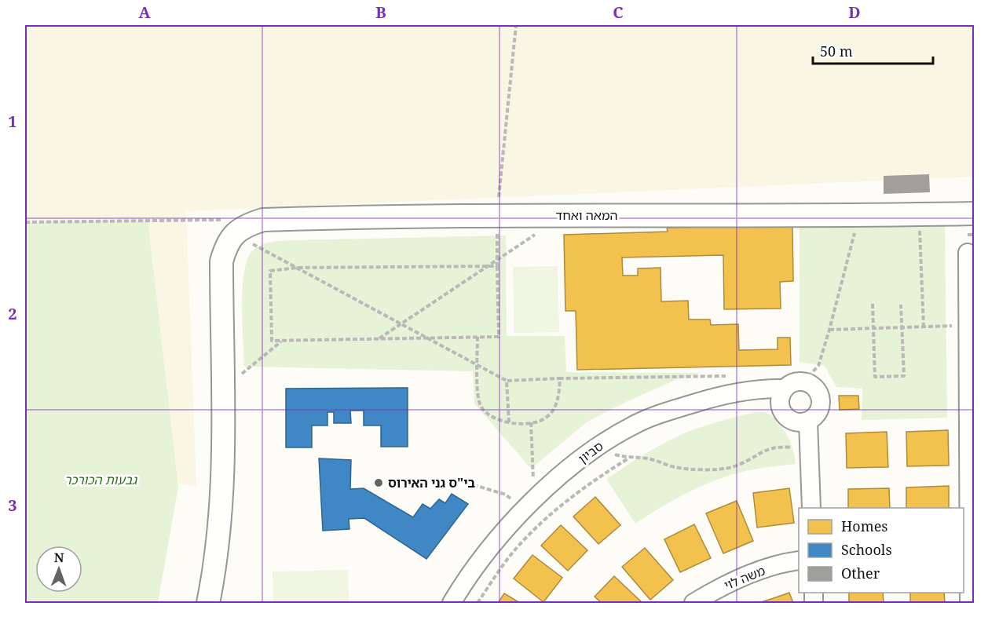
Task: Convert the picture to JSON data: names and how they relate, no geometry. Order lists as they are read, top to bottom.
{
  "streets": {
    "street": ["המאה ואחד", "סביון", "משה לוי"]
  },
  "parks": ["גבעות הכורכר"],
  "places": ["בי\"ס גני האירוס"],
  "legend": ["Homes", "Schools", "Other"],
  "scale_bar": "50 m",
  "north": "top",
  "grid": {
    "columns": [
      "A",
      "B",
      "C",
      "D"
    ],
    "rows": ["1", "2", "3"]
  }
}
